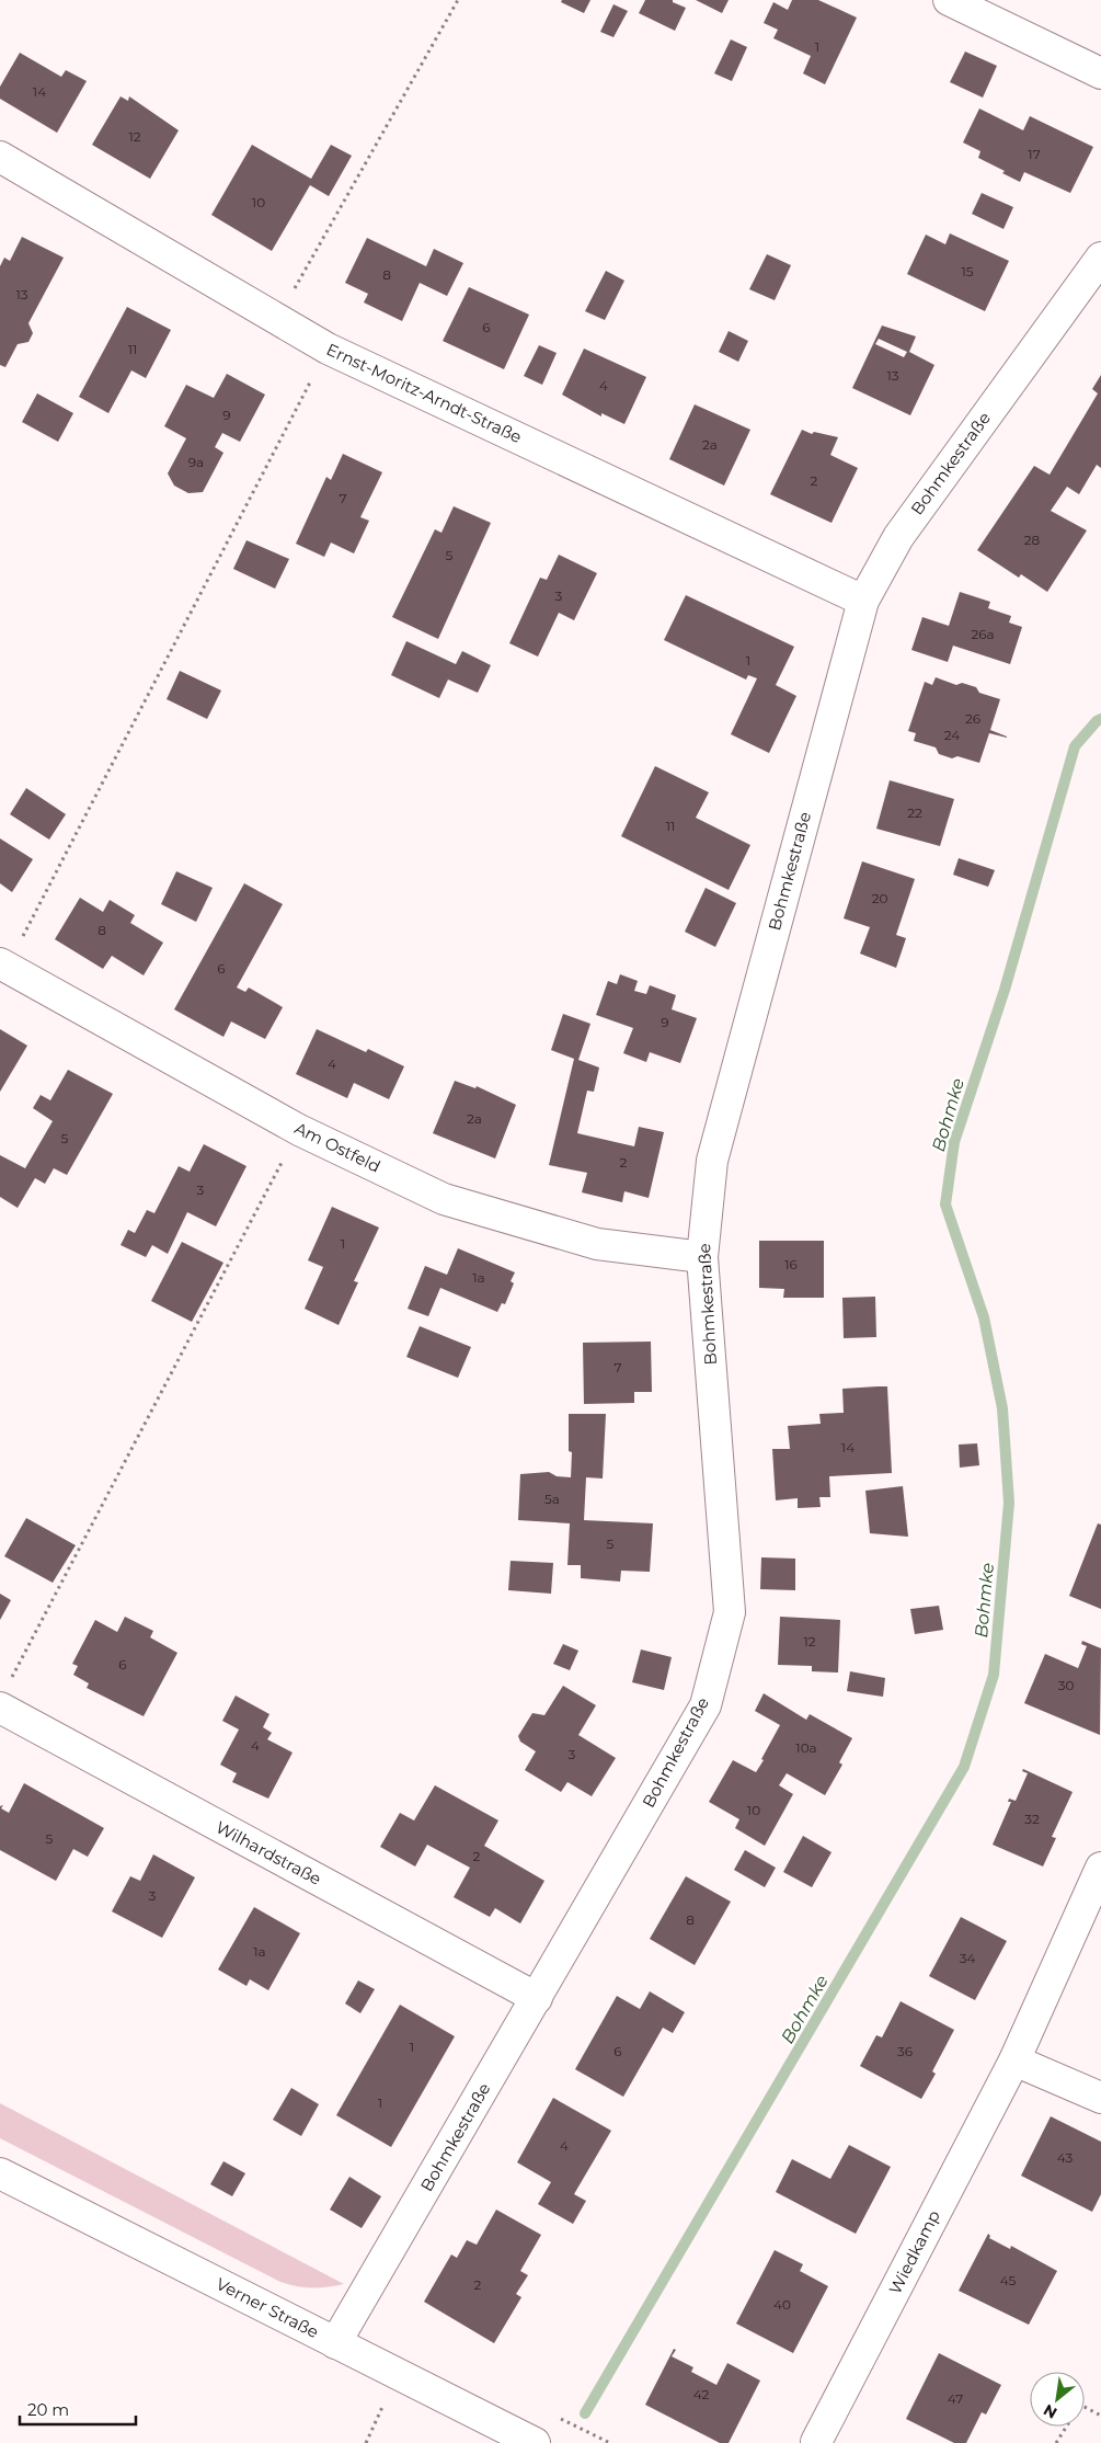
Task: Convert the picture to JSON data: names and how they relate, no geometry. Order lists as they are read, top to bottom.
{
  "streets": {
    "street": [
      "Ernst-Moritz-Arndt-Straße",
      "Bohmkestraße",
      "Am Ostfeld",
      "Wilhardstraße",
      "Wiedkamp",
      "Verner Straße"
    ]
  },
  "crossings": [
    ["Ernst-Moritz-Arndt-Straße", "Bohmkestraße"],
    ["Bohmkestraße", "Am Ostfeld"],
    ["Bohmkestraße", "Wilhardstraße"],
    ["Bohmkestraße", "Verner Straße"]
  ],
  "water": ["Bohmke"],
  "house_numbers": [
    "1",
    "14",
    "12",
    "17",
    "10",
    "15",
    "8",
    "13",
    "6",
    "11",
    "13",
    "4",
    "9",
    "2a",
    "9a",
    "2",
    "7",
    "28",
    "5",
    "3",
    "26a",
    "1",
    "26",
    "24",
    "22",
    "11",
    "20",
    "8",
    "6",
    "9",
    "4",
    "2a",
    "5",
    "2",
    "3",
    "1",
    "16",
    "1a",
    "7",
    "14",
    "5a",
    "5",
    "12",
    "6",
    "30",
    "4",
    "10a",
    "3",
    "10",
    "32",
    "5",
    "2",
    "3",
    "8",
    "1a",
    "34",
    "1",
    "6",
    "36",
    "1",
    "4",
    "43",
    "45",
    "2",
    "40",
    "42",
    "47"
  ],
  "scale_bar": "20 m",
  "north": "bottom left"
}
